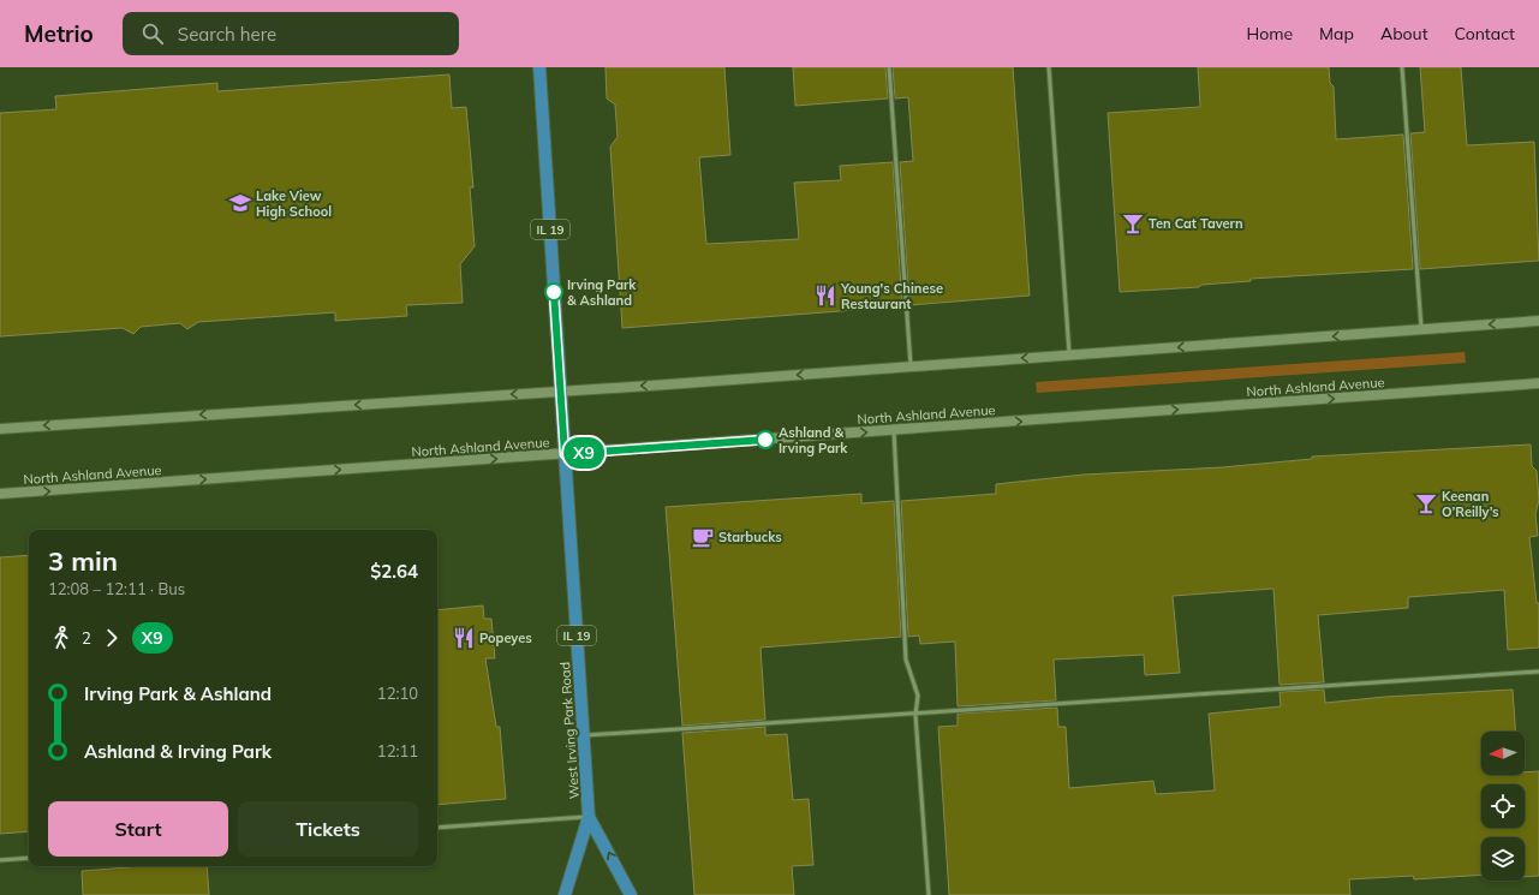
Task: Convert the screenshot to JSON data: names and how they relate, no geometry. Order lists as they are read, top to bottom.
{
  "streets": {
    "main road": ["IL 19", "North Ashland Avenue", "West Irving Park Road"]
  },
  "crossings": [
    ["North Ashland Avenue", "West Irving Park Road"]
  ],
  "places": {
    "school or university": ["Lake View High School"],
    "bar": ["Ten Cat Tavern", "Keenan O’Reilly’s"],
    "other": ["Irving Park & Ashland", "Ashland & Irving Park"],
    "restaurant": ["Young's Chinese Restaurant", "Popeyes"],
    "cafe": ["Starbucks"]
  },
  "lines": ["bus line X9"],
  "north": "left",
  "page": {
    "header": "Metrio",
    "search": "Search here",
    "nav": [
      "Home",
      "Map",
      "About",
      "Contact"
    ],
    "on_map": "X9",
    "heading": ["3 min", "12:08 – 12:11 · Bus", "$2.64"],
    "legs": ["2", "X9"],
    "list": [
      {
        "name": "Irving Park & Ashland",
        "value": "12:10"
      },
      {
        "name": "Ashland & Irving Park",
        "value": "12:11"
      }
    ],
    "buttons": ["Start", "Tickets"]
  }
}
